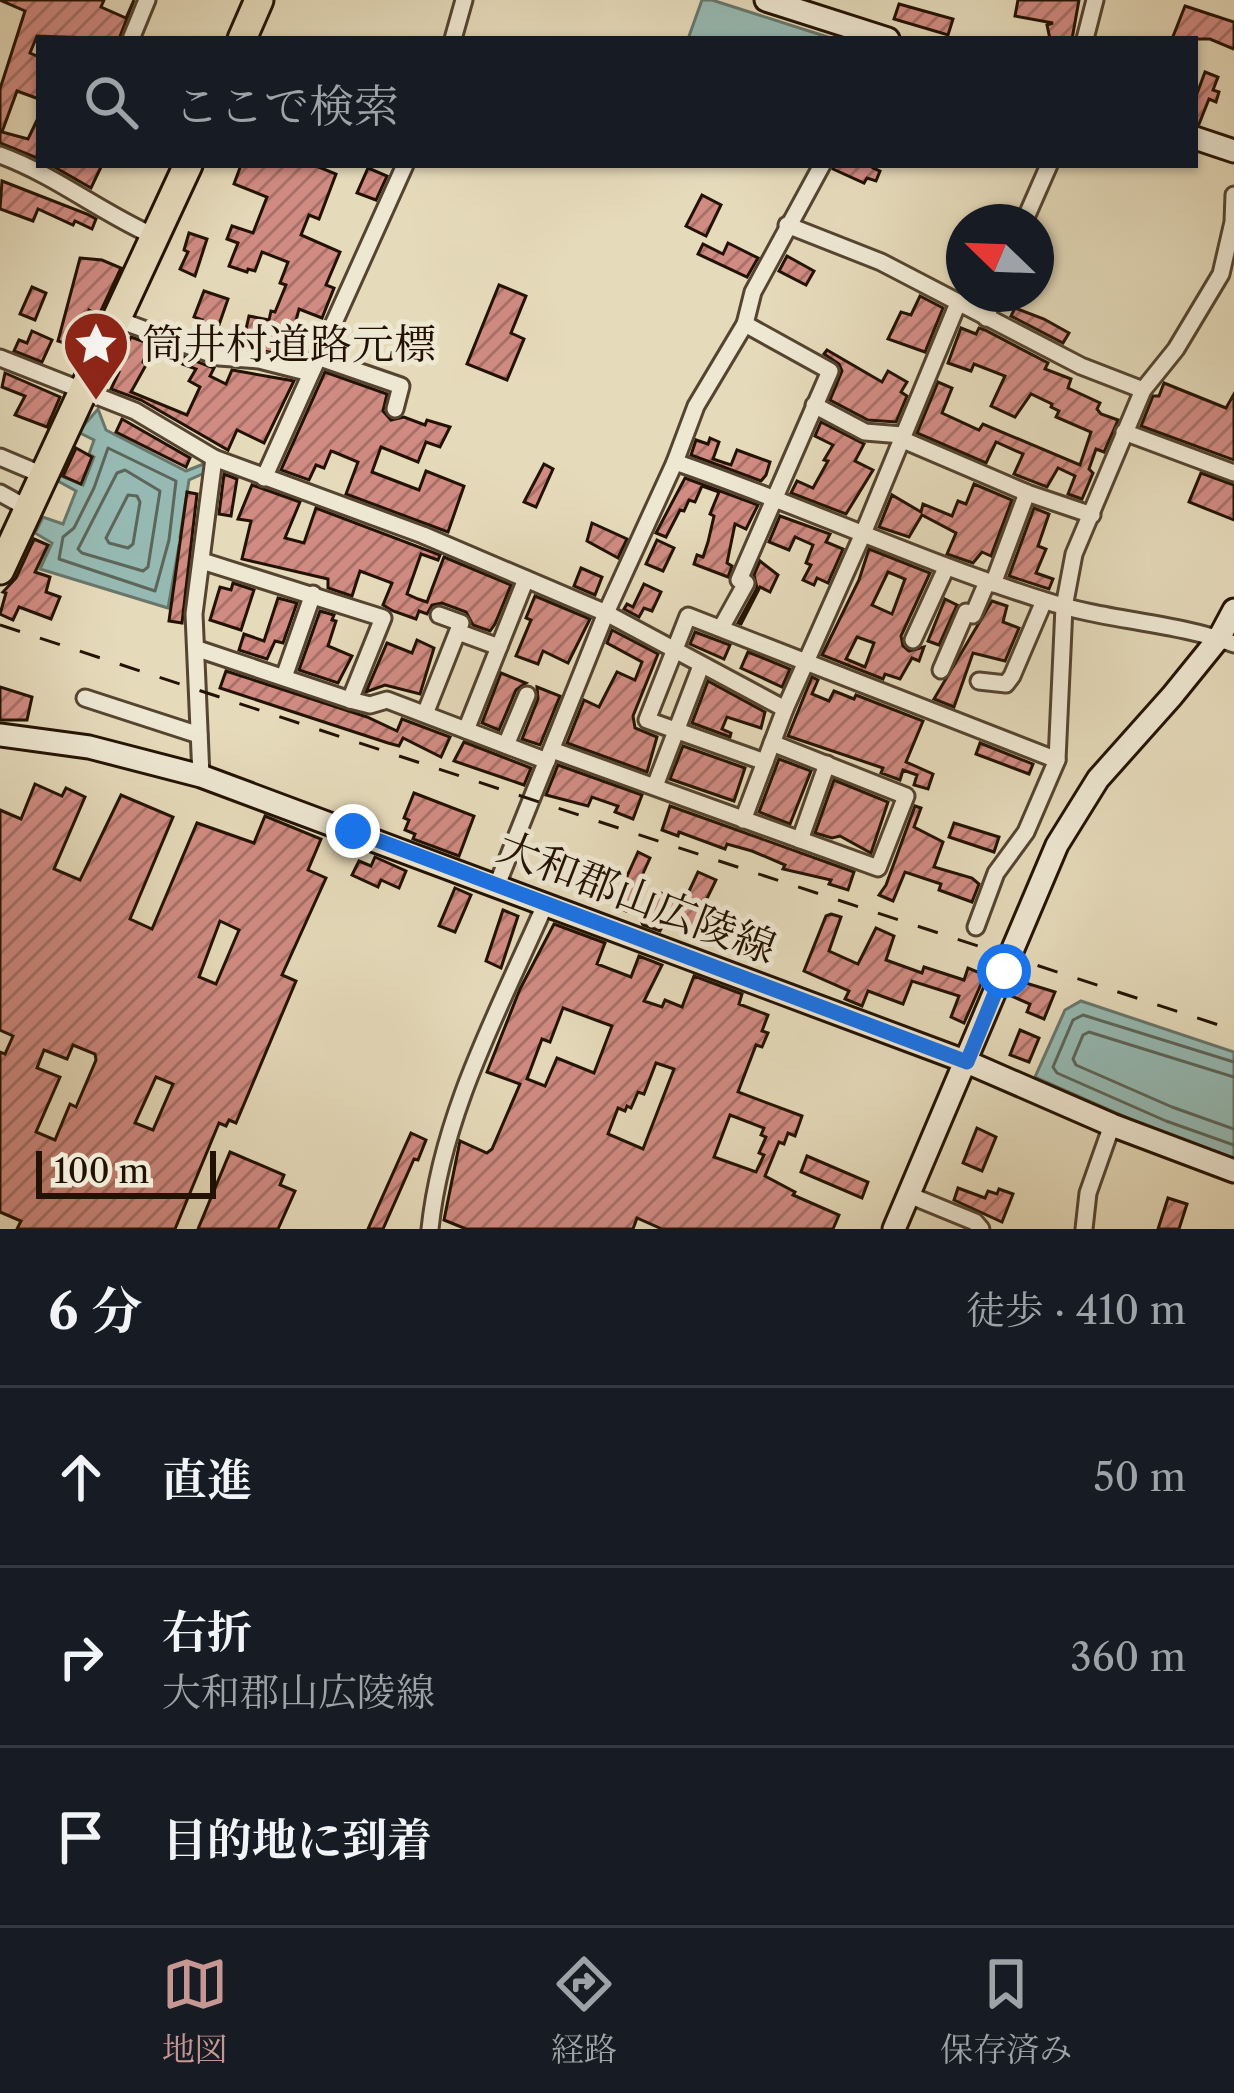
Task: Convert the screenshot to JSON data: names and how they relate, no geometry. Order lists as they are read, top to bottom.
{
  "streets": {
    "main road": ["大和郡山広陵線"]
  },
  "places": {
    "place": ["筒井村道路元標"]
  },
  "scale_bar": "100 m",
  "north": "top left",
  "page": {
    "search": "ここで検索",
    "scale": "100 m",
    "heading": ["6 分", "徒歩 · 410 m"],
    "list": [
      ["直進", "50 m"],
      ["右折", "大和郡山広陵線", "360 m"],
      "目的地に到着"
    ],
    "nav": ["地図", "経路", "保存済み"]
  }
}
